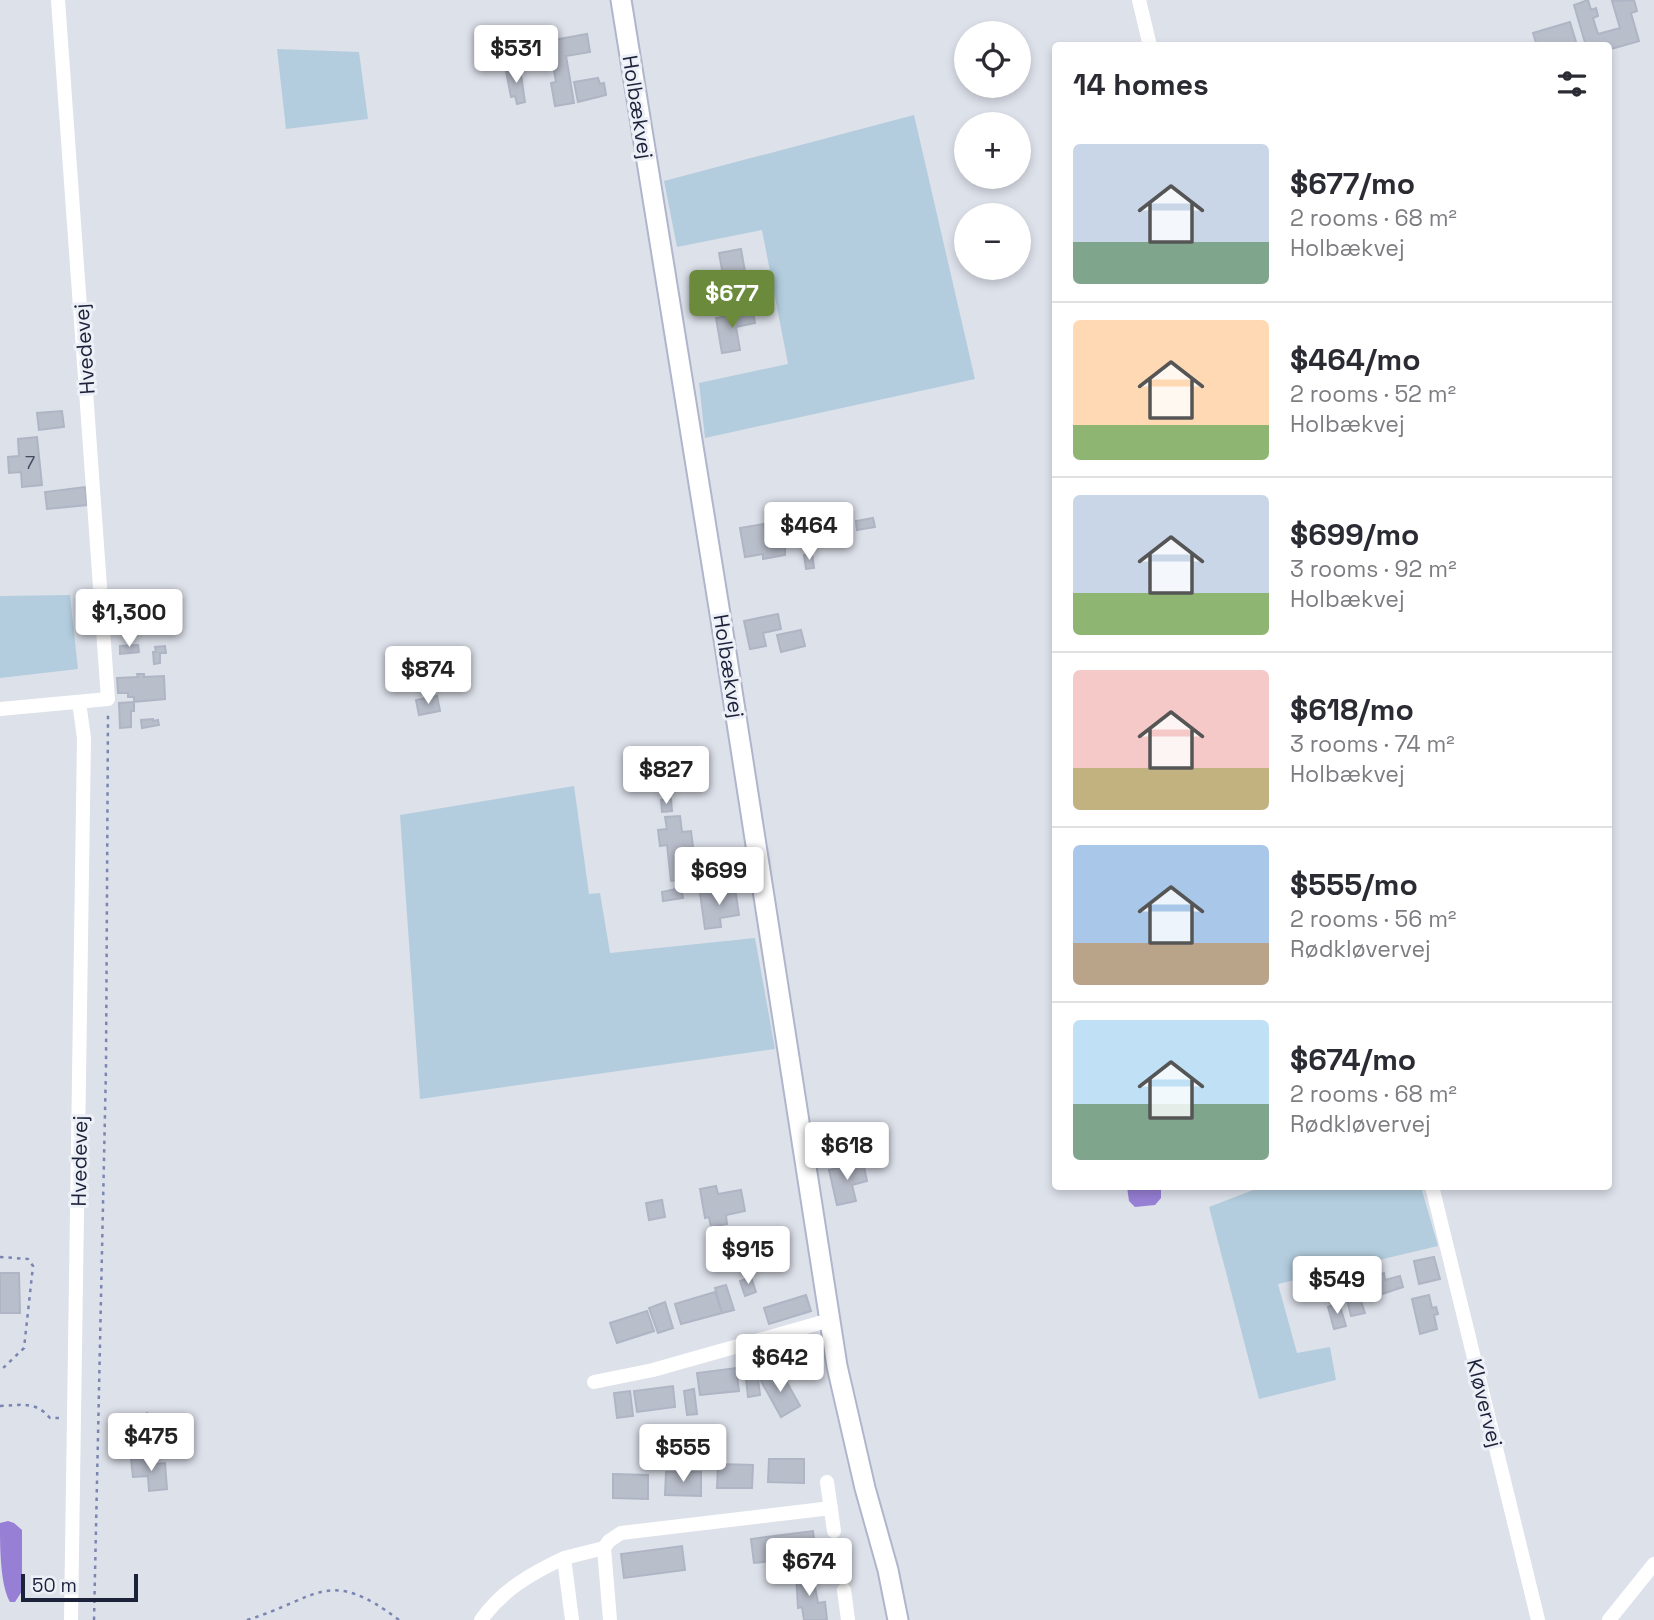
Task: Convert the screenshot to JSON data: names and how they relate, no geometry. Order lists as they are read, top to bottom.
{
  "streets": {
    "street": ["Holbækvej", "Hvedevej", "Kløvervej"]
  },
  "house_numbers": ["7"],
  "scale_bar": "50 m",
  "page": {
    "map_buttons": ["+", "−"],
    "price": [
      "$531",
      "$677",
      "$464",
      "$1,300",
      "$874",
      "$827",
      "$699",
      "$618",
      "$915",
      "$549",
      "$642",
      "$475",
      "$555",
      "$674"
    ],
    "heading": "14 homes",
    "list": [
      {
        "name": "$677/mo",
        "note": "2 rooms · 68 m² · Holbækvej"
      },
      {
        "name": "$464/mo",
        "note": "2 rooms · 52 m² · Holbækvej"
      },
      {
        "name": "$699/mo",
        "note": "3 rooms · 92 m² · Holbækvej"
      },
      {
        "name": "$618/mo",
        "note": "3 rooms · 74 m² · Holbækvej"
      },
      {
        "name": "$555/mo",
        "note": "2 rooms · 56 m² · Rødkløvervej"
      },
      {
        "name": "$674/mo",
        "note": "2 rooms · 68 m² · Rødkløvervej"
      }
    ],
    "scale": "50 m"
  }
}
